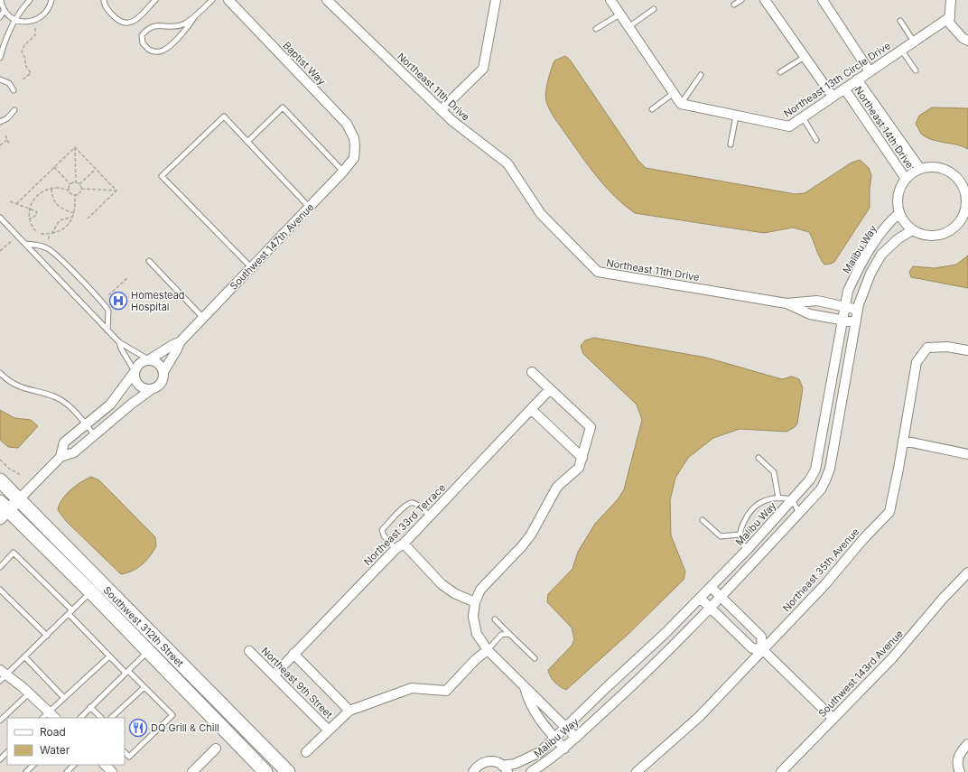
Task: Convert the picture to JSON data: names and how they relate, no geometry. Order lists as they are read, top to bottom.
{
  "streets": {
    "main road": ["Southwest 312th Street"],
    "street": [
      "Baptist Way",
      "Northeast 13th Circle Drive",
      "Northeast 11th Drive",
      "Northeast 14th Drive",
      "Southwest 147th Avenue",
      "Malibu Way",
      "Northeast 33rd Terrace",
      "Northeast 35th Avenue",
      "Southwest 143rd Avenue",
      "Northeast 9th Street"
    ]
  },
  "crossings": [
    ["Baptist Way", "Southwest 147th Avenue"],
    ["Northeast 13th Circle Drive", "Northeast 14th Drive"],
    ["Northeast 11th Drive", "Malibu Way"],
    ["Northeast 14th Drive", "Malibu Way"],
    ["Northeast 33rd Terrace", "Northeast 9th Street"]
  ],
  "places": {
    "hospital": ["Homestead Hospital"],
    "restaurant": ["DQ Grill & Chill"]
  },
  "legend": ["Road", "Water"]
}
